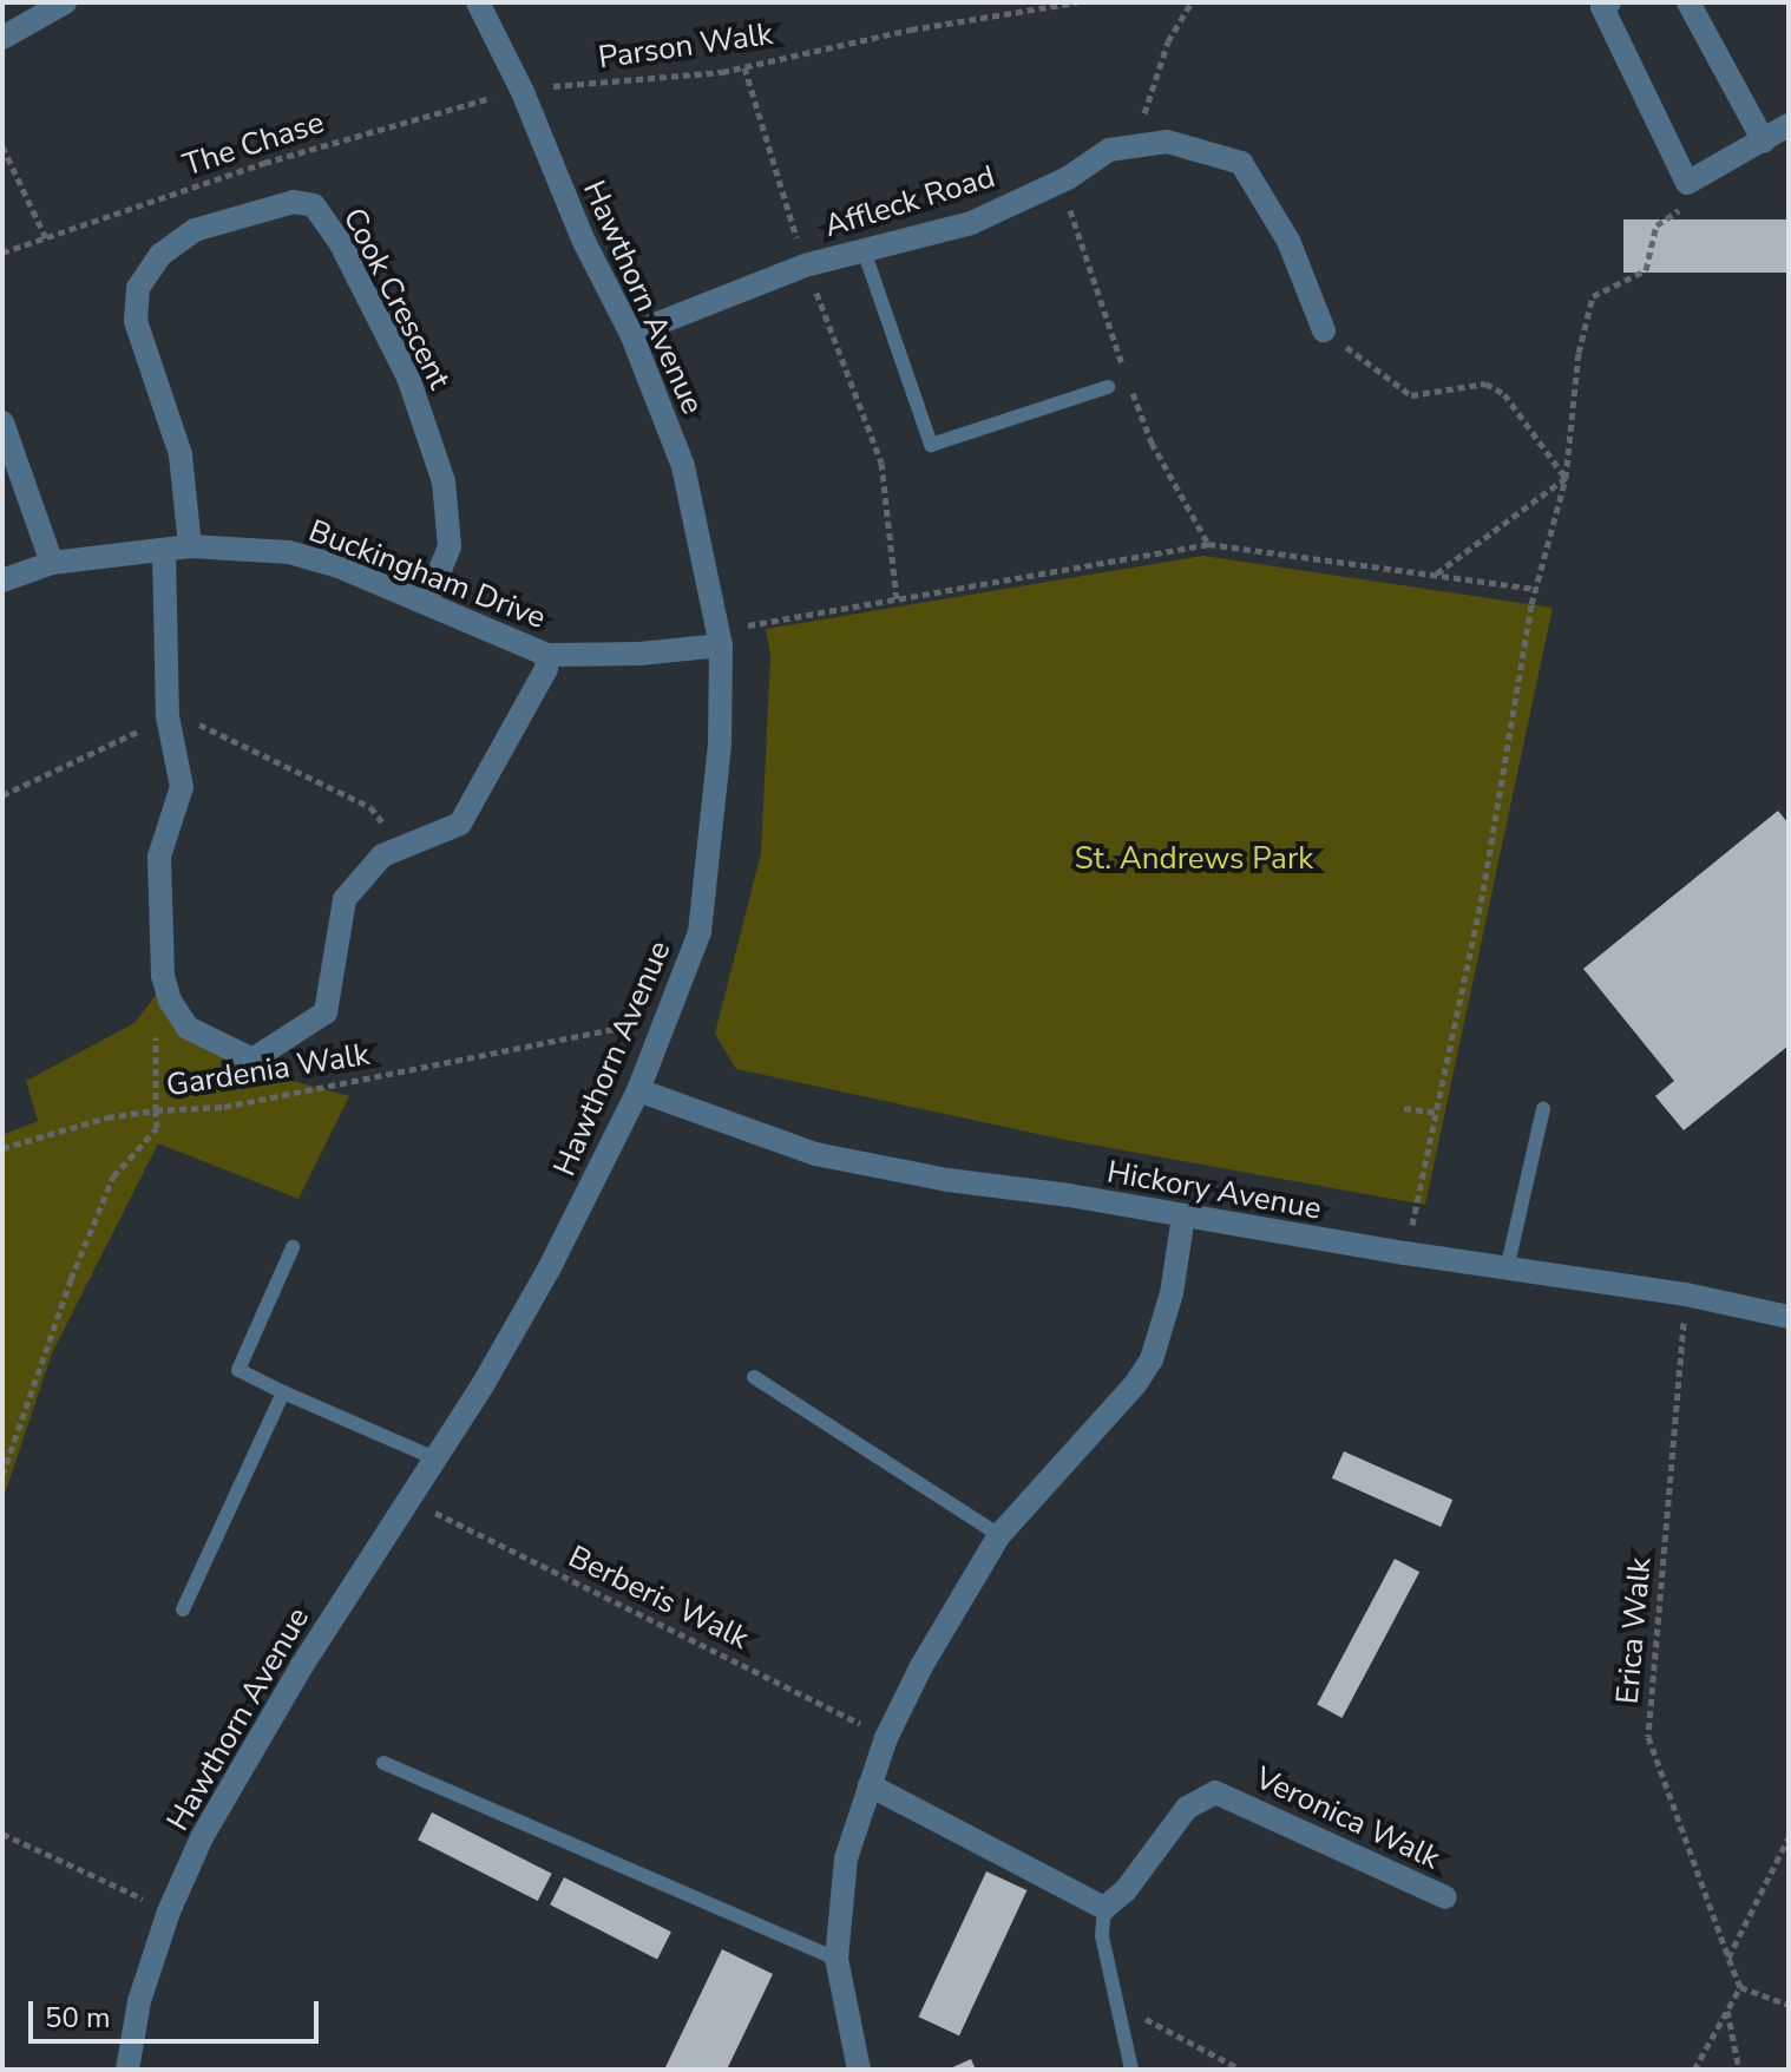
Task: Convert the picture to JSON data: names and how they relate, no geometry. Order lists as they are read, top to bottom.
{
  "streets": {
    "street": [
      "Affleck Road",
      "Hawthorn Avenue",
      "Cook Crescent",
      "Buckingham Drive",
      "Hickory Avenue",
      "Veronica Walk"
    ],
    "path": [
      "Parson Walk",
      "The Chase",
      "Gardenia Walk",
      "Berberis Walk",
      "Erica Walk"
    ]
  },
  "crossings": [
    ["Parson Walk", "The Chase"],
    ["Parson Walk", "Hawthorn Avenue"],
    ["The Chase", "Hawthorn Avenue"],
    ["Affleck Road", "Hawthorn Avenue"],
    ["Hawthorn Avenue", "Buckingham Drive"],
    ["Hawthorn Avenue", "Gardenia Walk"],
    ["Hawthorn Avenue", "Hickory Avenue"],
    ["Hawthorn Avenue", "Berberis Walk"],
    ["Cook Crescent", "Buckingham Drive"],
    ["Hickory Avenue", "Erica Walk"]
  ],
  "parks": ["St. Andrews Park"],
  "scale_bar": "50 m"
}
